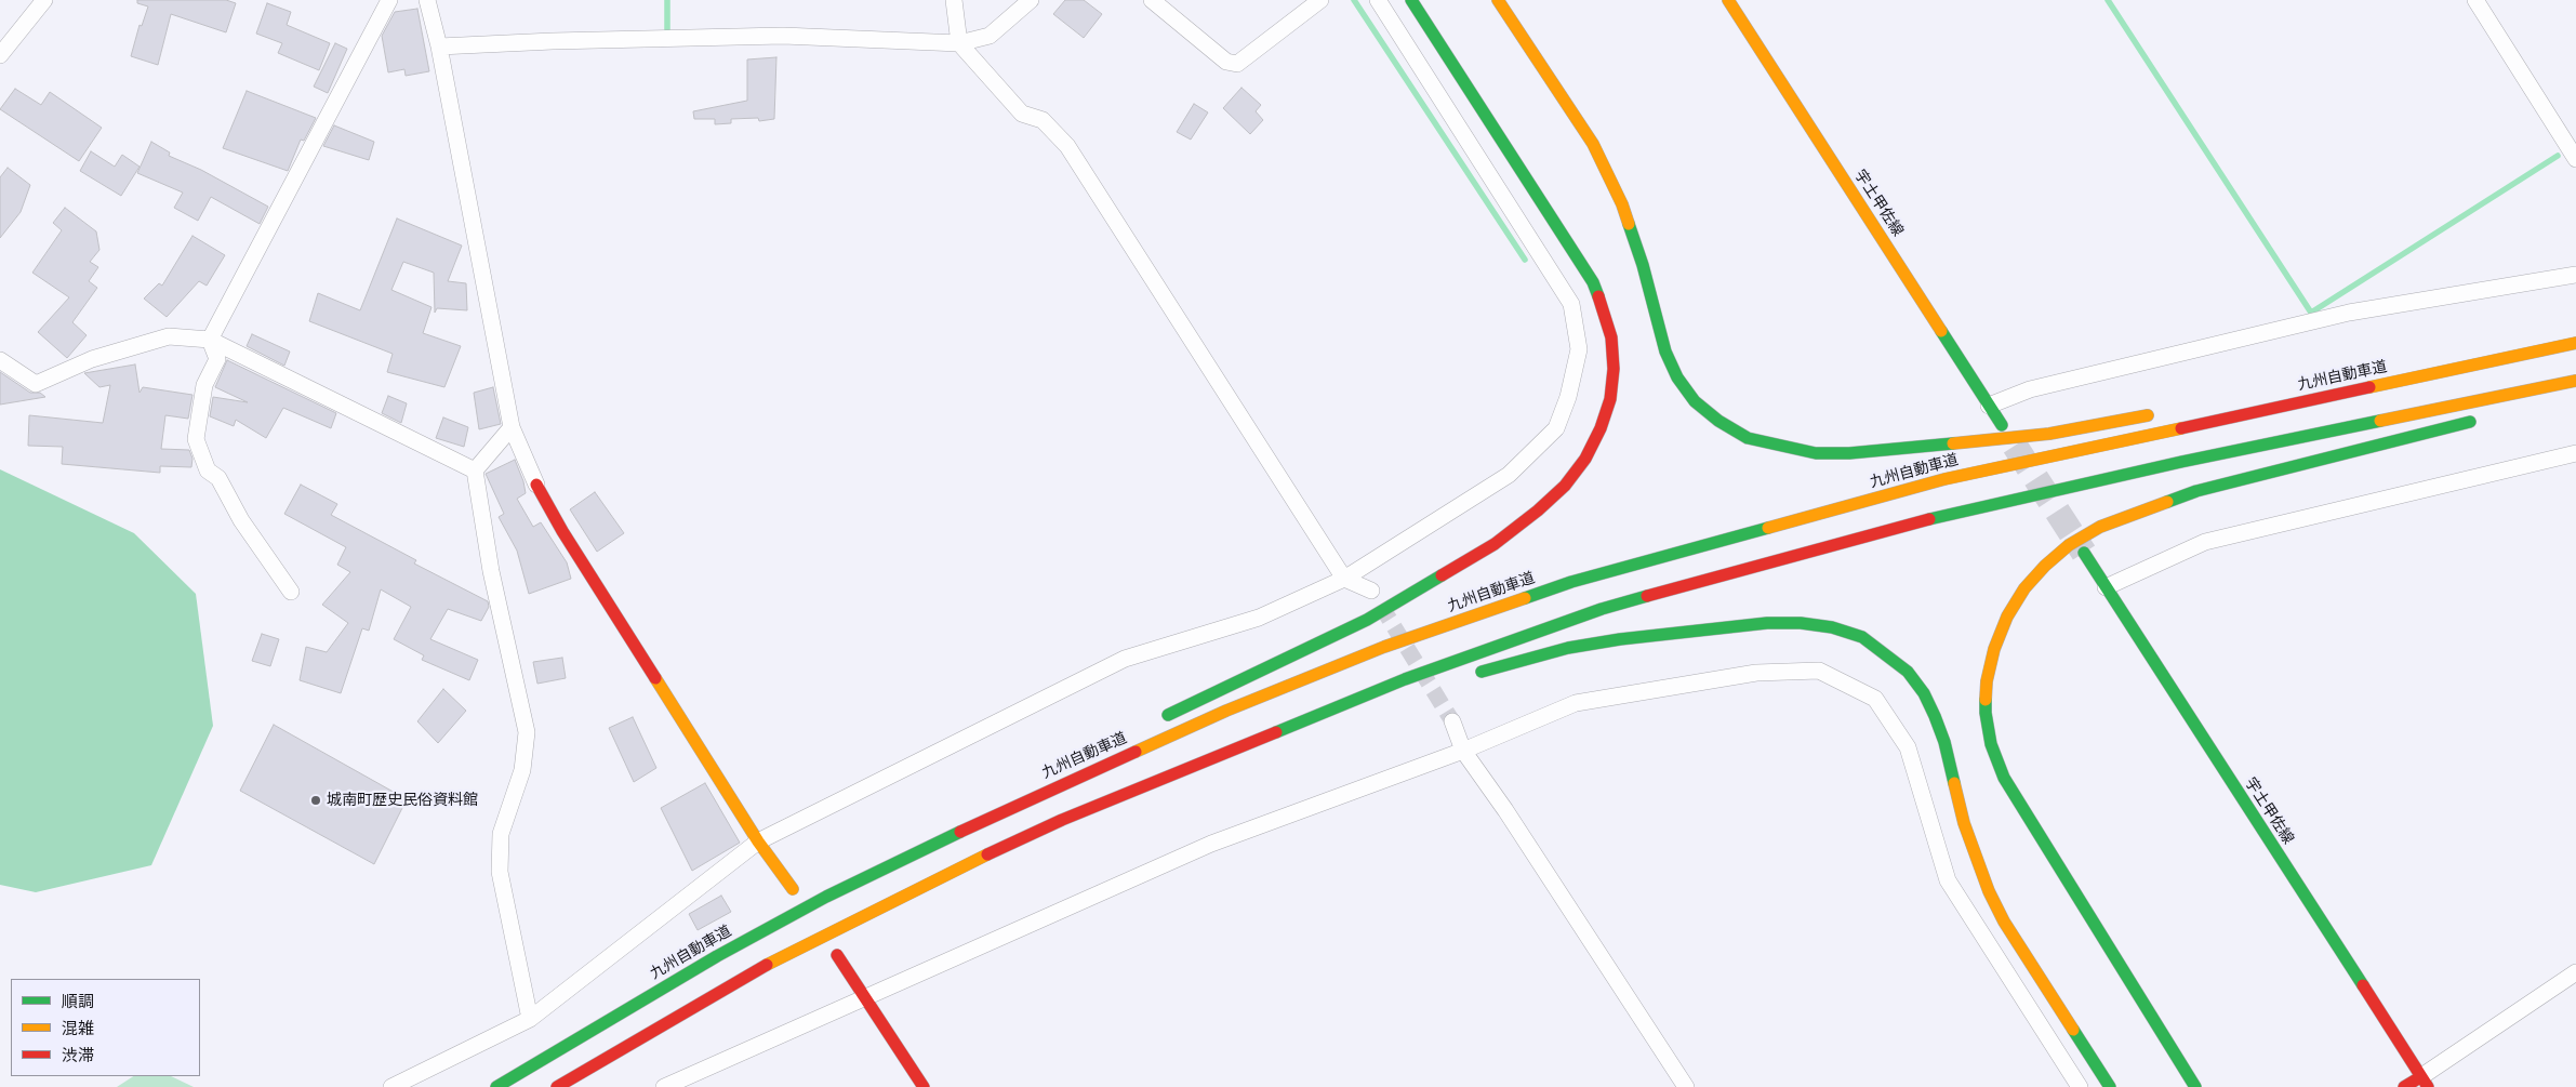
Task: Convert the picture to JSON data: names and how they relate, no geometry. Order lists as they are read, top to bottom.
{
  "streets": {
    "main road": ["宇土甲佐線", "九州自動車道"]
  },
  "places": ["城南町歴史民俗資料館"],
  "legend": ["順調", "混雑", "渋滞"]
}
